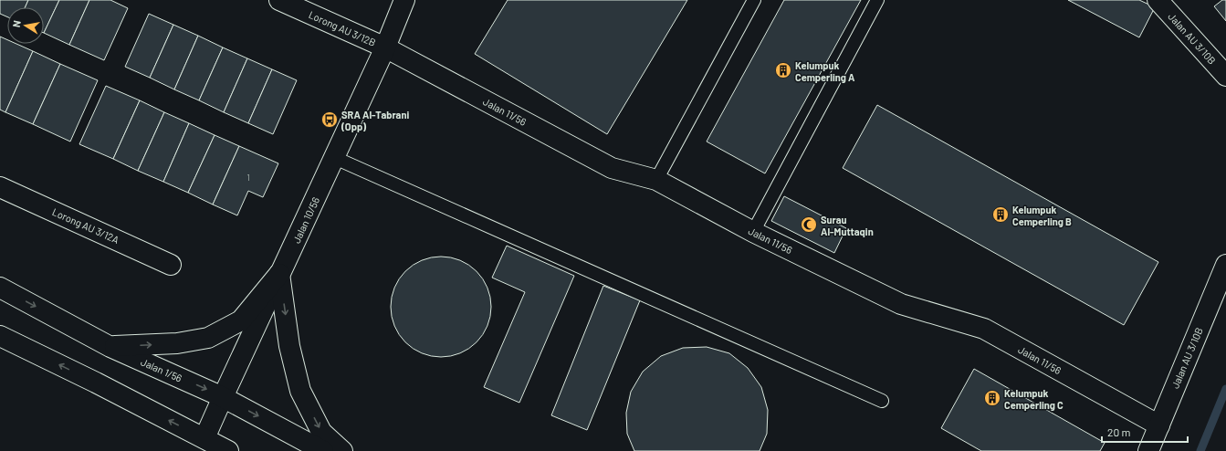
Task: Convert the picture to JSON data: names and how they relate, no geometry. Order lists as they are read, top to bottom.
{
  "streets": {
    "street": [
      "Lorong AU 3/12B",
      "Jalan AU 3/10B",
      "Jalan 11/56",
      "Jalan 10/56",
      "Lorong AU 3/12A",
      "Jalan 1/56"
    ]
  },
  "crossings": [
    ["Lorong AU 3/12B", "Jalan 11/56"],
    ["Lorong AU 3/12B", "Jalan 10/56"],
    ["Jalan AU 3/10B", "Jalan 11/56"],
    ["Jalan 11/56", "Jalan 10/56"],
    ["Jalan 10/56", "Jalan 1/56"]
  ],
  "places": {
    "building": ["Kelumpuk Cemperling A", "Kelumpuk Cemperling B", "Kelumpuk Cemperling C"],
    "bus stop": ["SRA Al-Tabrani (Opp)"],
    "mosque": ["Surau Al-Muttaqin"]
  },
  "house_numbers": ["1"],
  "scale_bar": "20 m",
  "north": "left"
}
